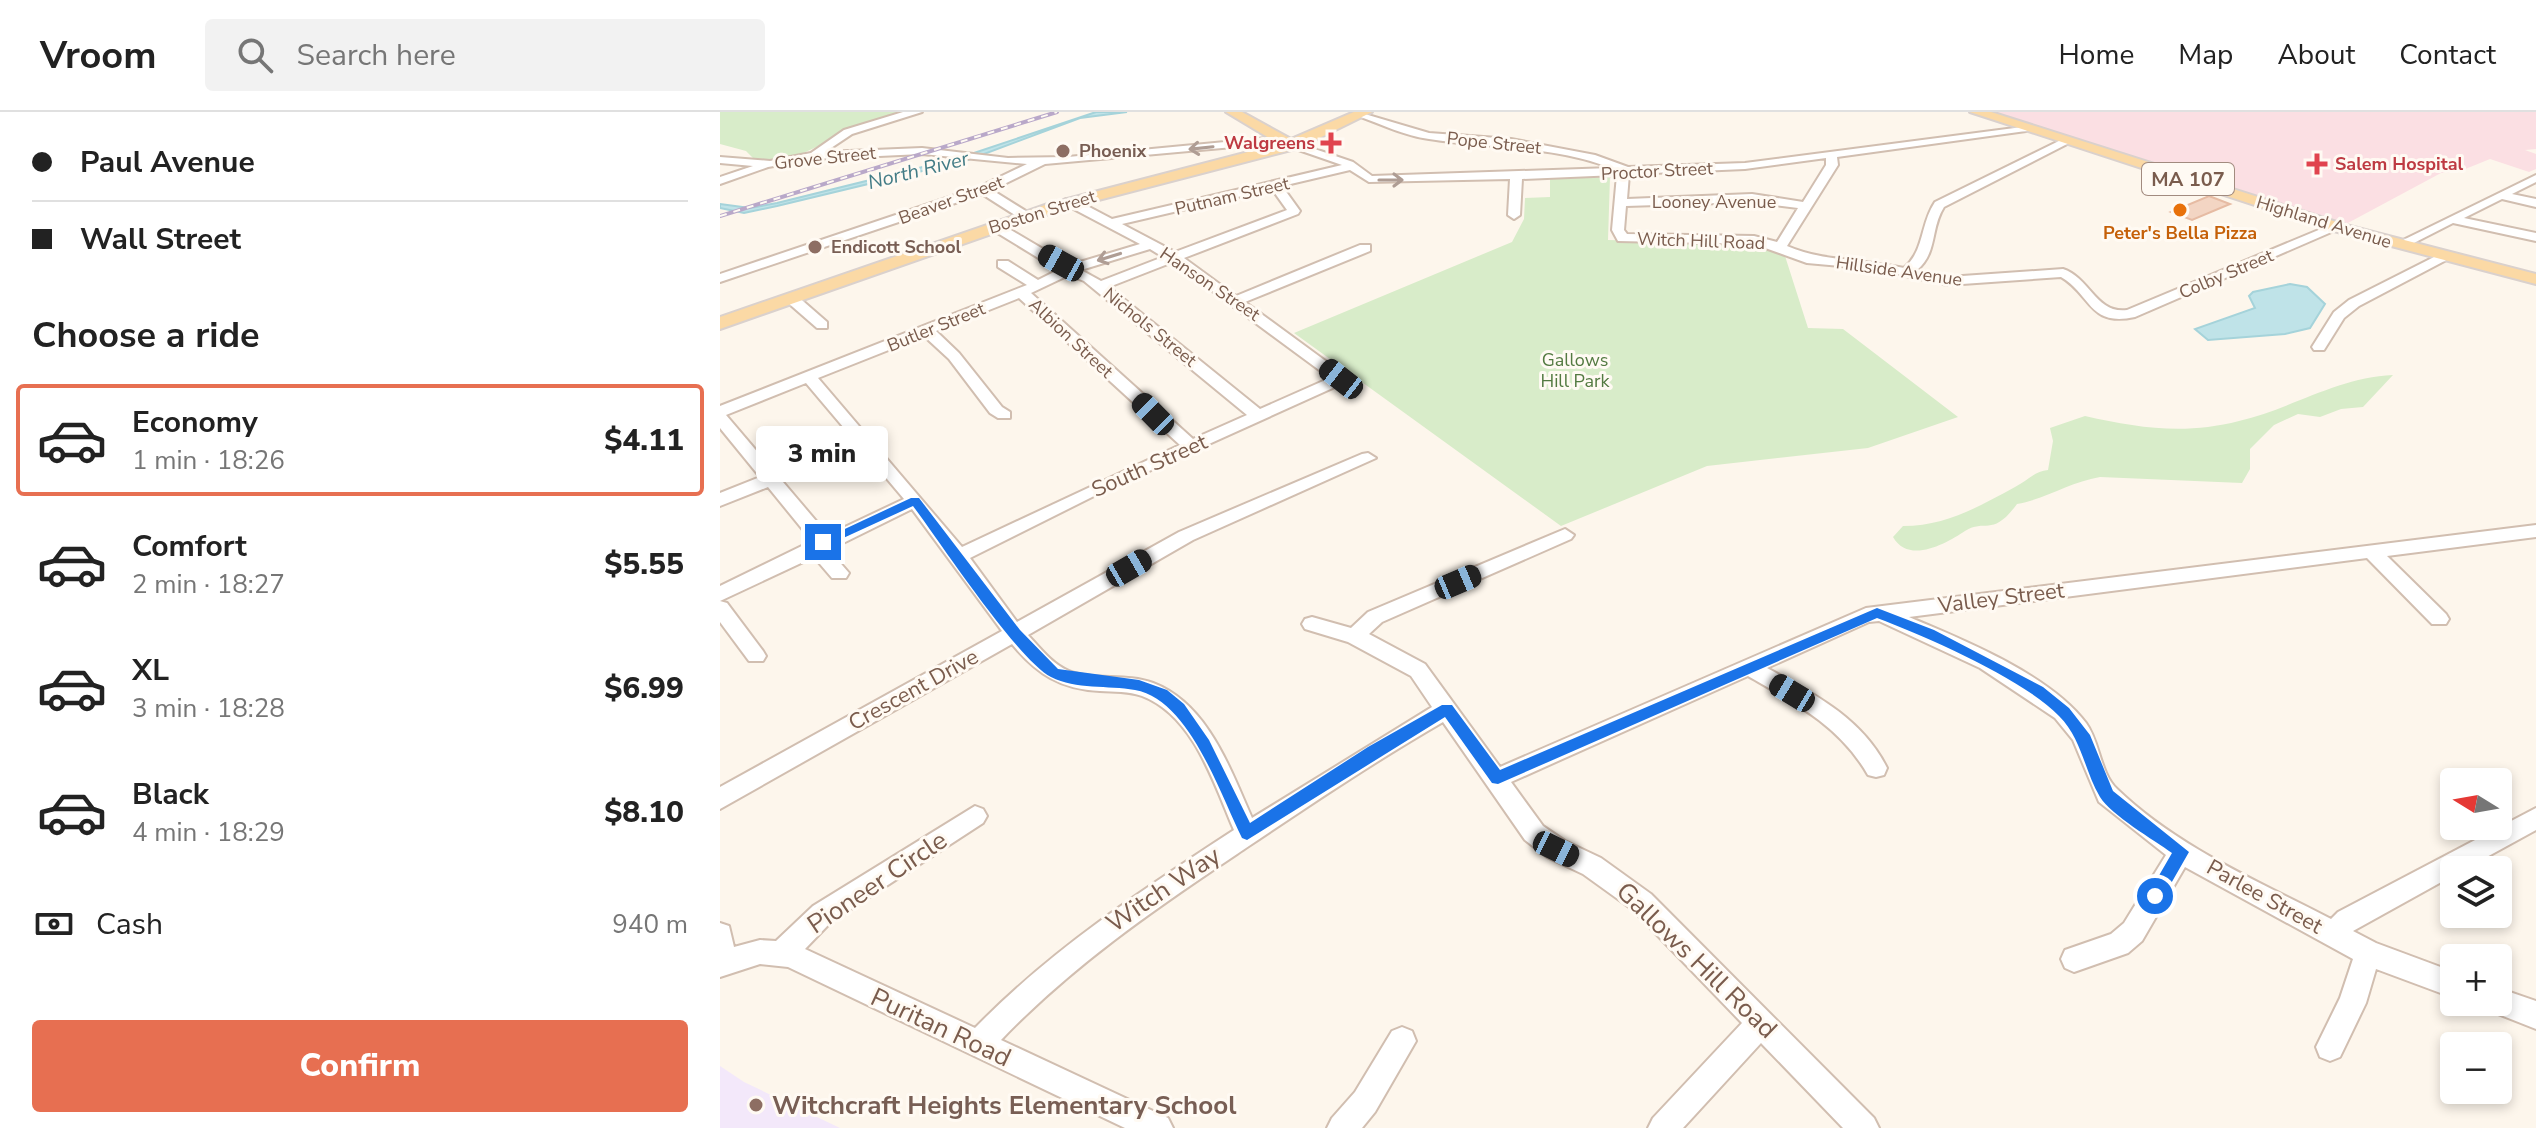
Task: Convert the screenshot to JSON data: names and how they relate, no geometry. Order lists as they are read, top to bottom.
{
  "streets": {
    "main road": ["MA 107", "Boston Street", "Highland Avenue"],
    "street": [
      "Pope Street",
      "Grove Street",
      "Proctor Street",
      "Putnam Street",
      "Beaver Street",
      "Looney Avenue",
      "Witch Hill Road",
      "Hillside Avenue",
      "Colby Street",
      "Hanson Street",
      "Butler Street",
      "Nichols Street",
      "Albion Street",
      "South Street",
      "Valley Street",
      "Crescent Drive",
      "Pioneer Circle",
      "Witch Way",
      "Parlee Street",
      "Gallows Hill Road",
      "Puritan Road"
    ]
  },
  "crossings": [
    ["Pope Street", "Proctor Street"],
    ["Pope Street", "Boston Street"],
    ["Grove Street", "Beaver Street"],
    ["Proctor Street", "Putnam Street"],
    ["Proctor Street", "Boston Street"],
    ["Proctor Street", "Highland Avenue"],
    ["Putnam Street", "Hanson Street"],
    ["Looney Avenue", "Witch Hill Road"],
    ["Boston Street", "Hanson Street"],
    ["Boston Street", "Nichols Street"],
    ["Highland Avenue", "Colby Street"],
    ["Witch Hill Road", "Hillside Avenue"],
    ["Hillside Avenue", "Colby Street"],
    ["Hanson Street", "Butler Street"],
    ["Hanson Street", "South Street"],
    ["Butler Street", "Nichols Street"],
    ["Butler Street", "Albion Street"],
    ["Nichols Street", "South Street"],
    ["Albion Street", "South Street"],
    ["Valley Street", "Parlee Street"],
    ["Valley Street", "Gallows Hill Road"],
    ["Pioneer Circle", "Puritan Road"],
    ["Witch Way", "Gallows Hill Road"],
    ["Witch Way", "Puritan Road"]
  ],
  "water": ["North River"],
  "parks": ["Gallows Hill Park"],
  "places": {
    "health": ["Walgreens", "Salem Hospital"],
    "other": [
      "Phoenix",
      "Peter's Bella Pizza",
      "Endicott School",
      "Witchcraft Heights Elementary School"
    ]
  },
  "north": "left",
  "page": {
    "header": "Vroom",
    "search": "Search here",
    "nav": [
      "Home",
      "Map",
      "About",
      "Contact"
    ],
    "banner": ["Paul Avenue", "Wall Street"],
    "heading": "Choose a ride",
    "list": [
      {
        "name": "Economy",
        "note": "1 min · 18:26",
        "value": "$4.11"
      },
      {
        "name": "Comfort",
        "note": "2 min · 18:27",
        "value": "$5.55"
      },
      {
        "name": "XL",
        "note": "3 min · 18:28",
        "value": "$6.99"
      },
      {
        "name": "Black",
        "note": "4 min · 18:29",
        "value": "$8.10"
      }
    ],
    "bubble": "3 min",
    "map_buttons": ["+", "−"],
    "pay": ["Cash", "940 m"],
    "buttons": "Confirm"
  }
}
